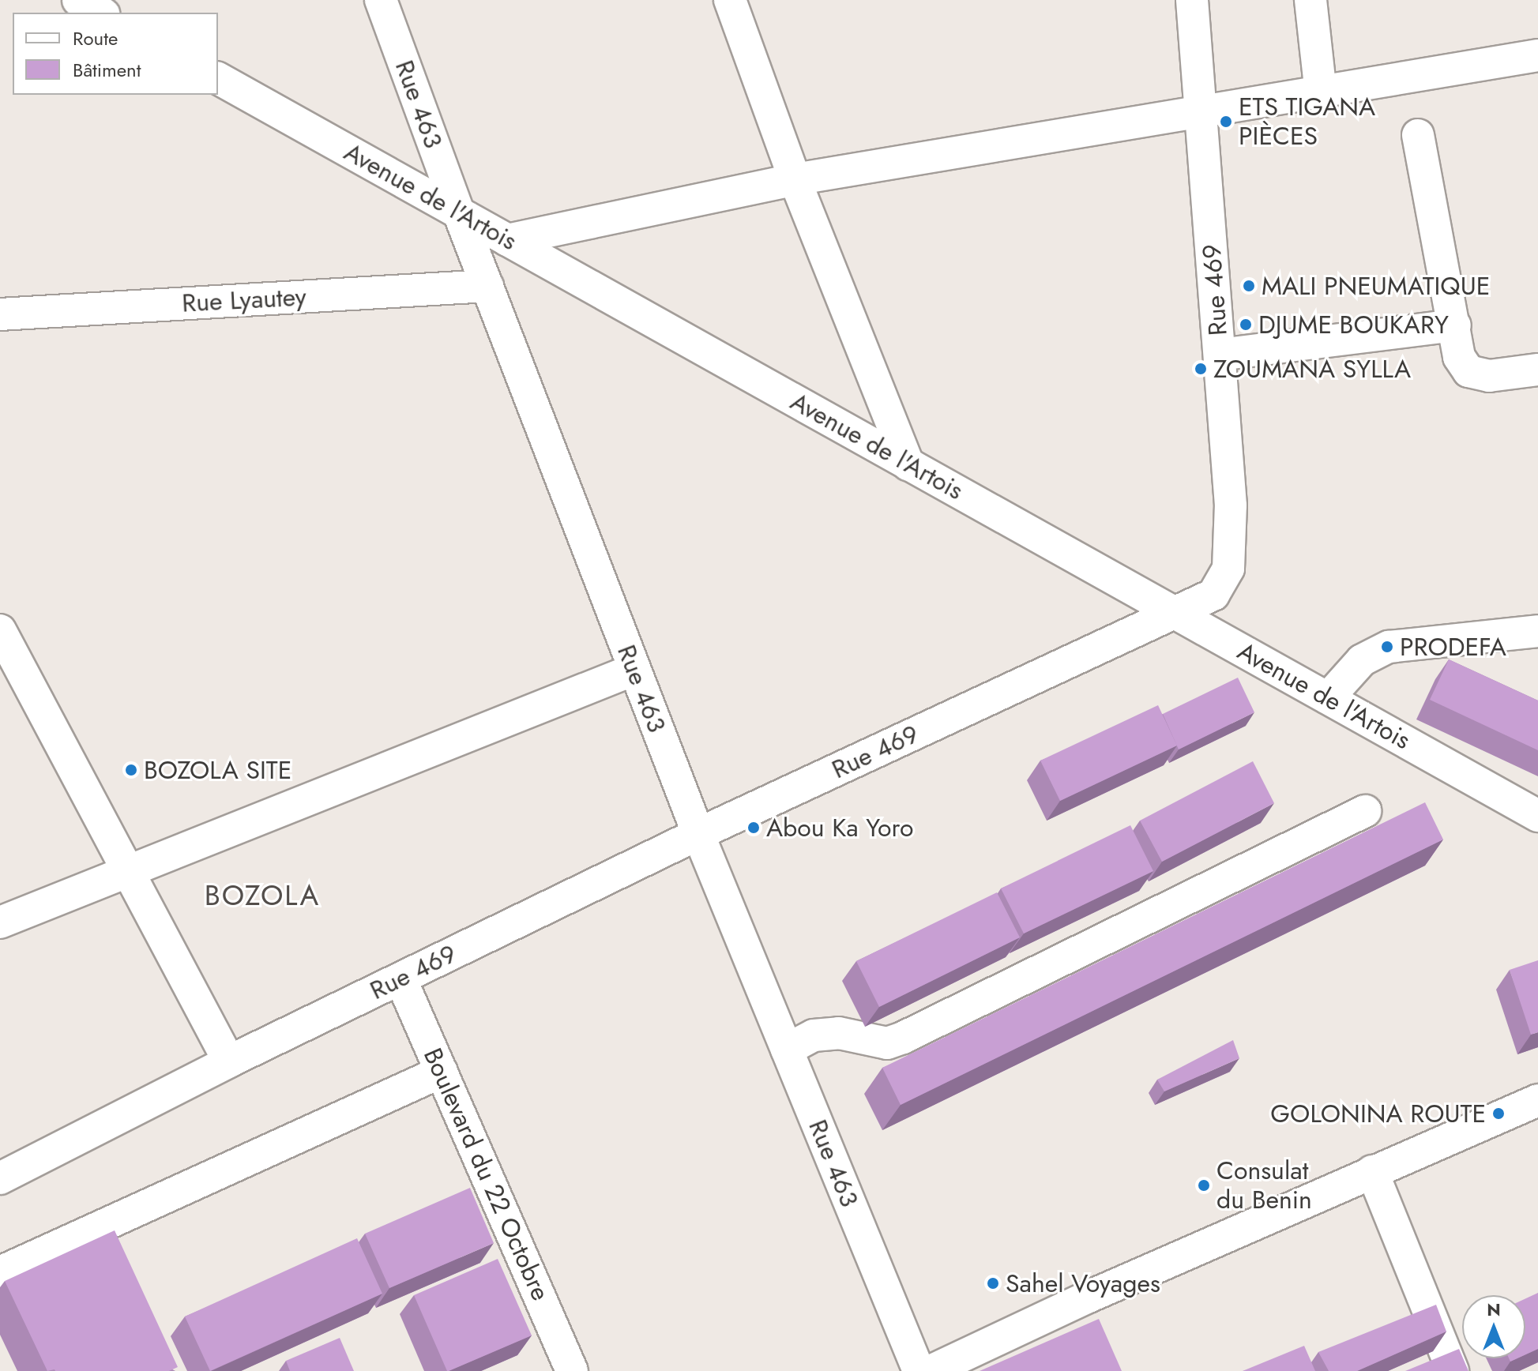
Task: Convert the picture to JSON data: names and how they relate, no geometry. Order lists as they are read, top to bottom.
{
  "streets": {
    "street": [
      "Rue 463",
      "Avenue de l'Artois",
      "Rue 469",
      "Rue Lyautey",
      "Boulevard du 22 Octobre"
    ]
  },
  "crossings": [
    ["Rue 463", "Avenue de l'Artois"],
    ["Rue 463", "Rue 469"],
    ["Rue 463", "Rue Lyautey"],
    ["Avenue de l'Artois", "Rue 469"],
    ["Rue 469", "Boulevard du 22 Octobre"]
  ],
  "districts": ["BOZOLA"],
  "places": [
    "ETS TIGANA PIÈCES",
    "MALI PNEUMATIQUE",
    "DJUME BOUKARY",
    "ZOUMANA SYLLA",
    "PRODEFA",
    "BOZOLA SITE",
    "Abou Ka Yoro",
    "GOLONINA ROUTE",
    "Consulat du Benin",
    "Sahel Voyages"
  ],
  "legend": ["Route", "Bâtiment"],
  "north": "top"
}
